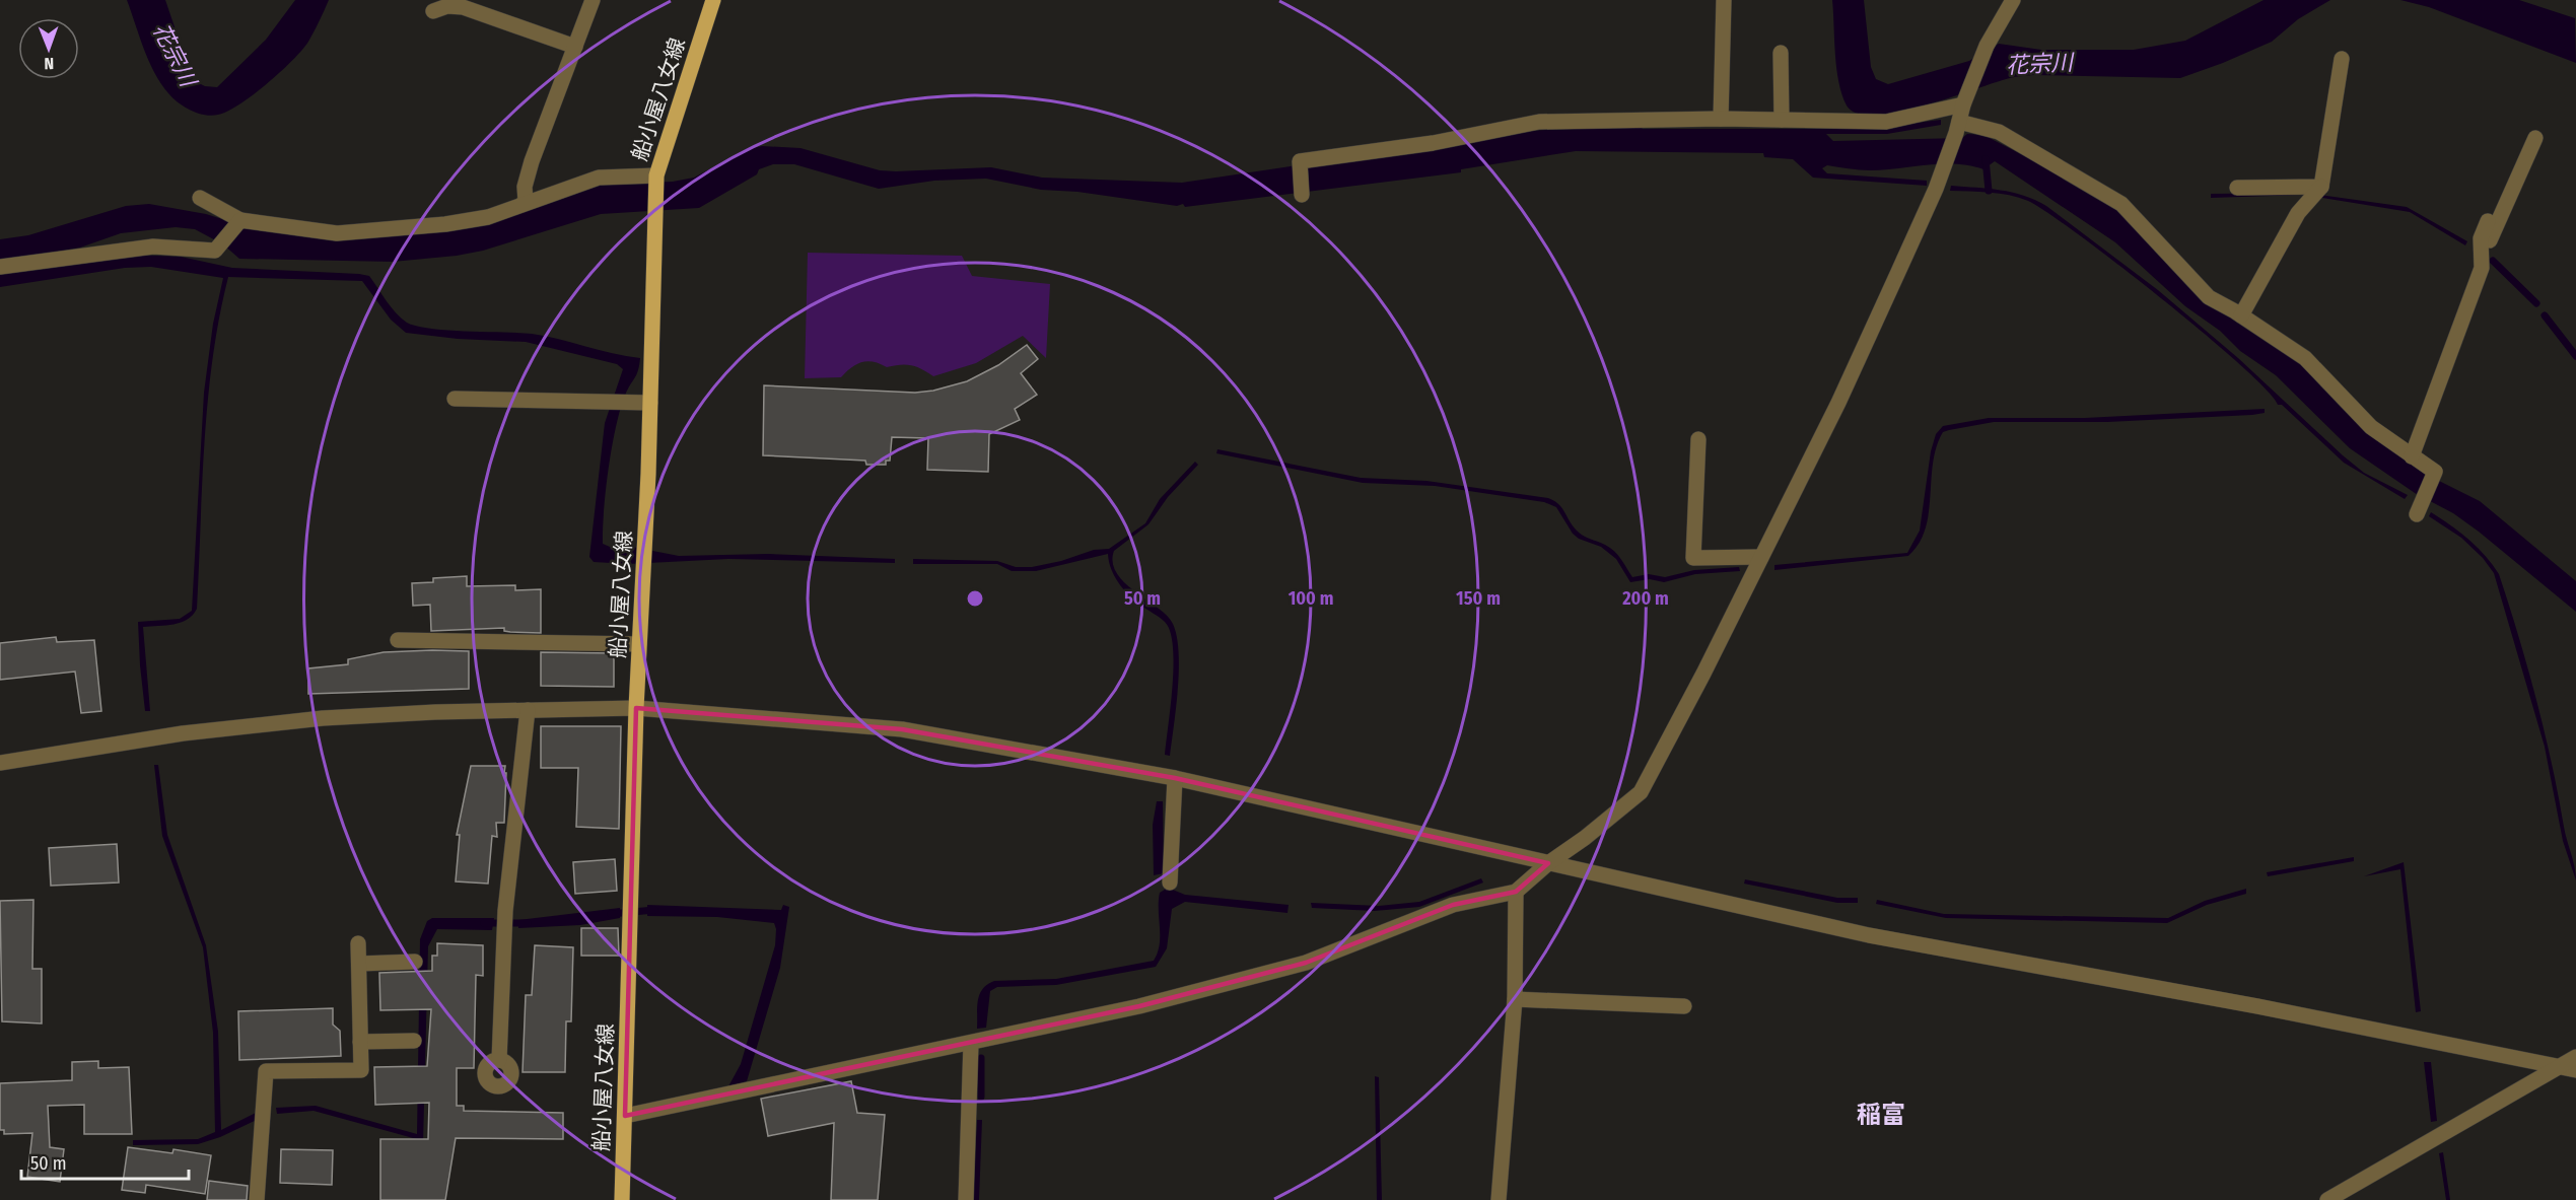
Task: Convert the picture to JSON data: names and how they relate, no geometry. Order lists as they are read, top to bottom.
{
  "streets": {
    "main road": ["船小屋八女線"]
  },
  "districts": ["稲富"],
  "water": ["花宗川"],
  "scale_bar": "50 m",
  "north": "bottom",
  "rings": [
    "50 m",
    "100 m",
    "150 m",
    "200 m"
  ]
}
